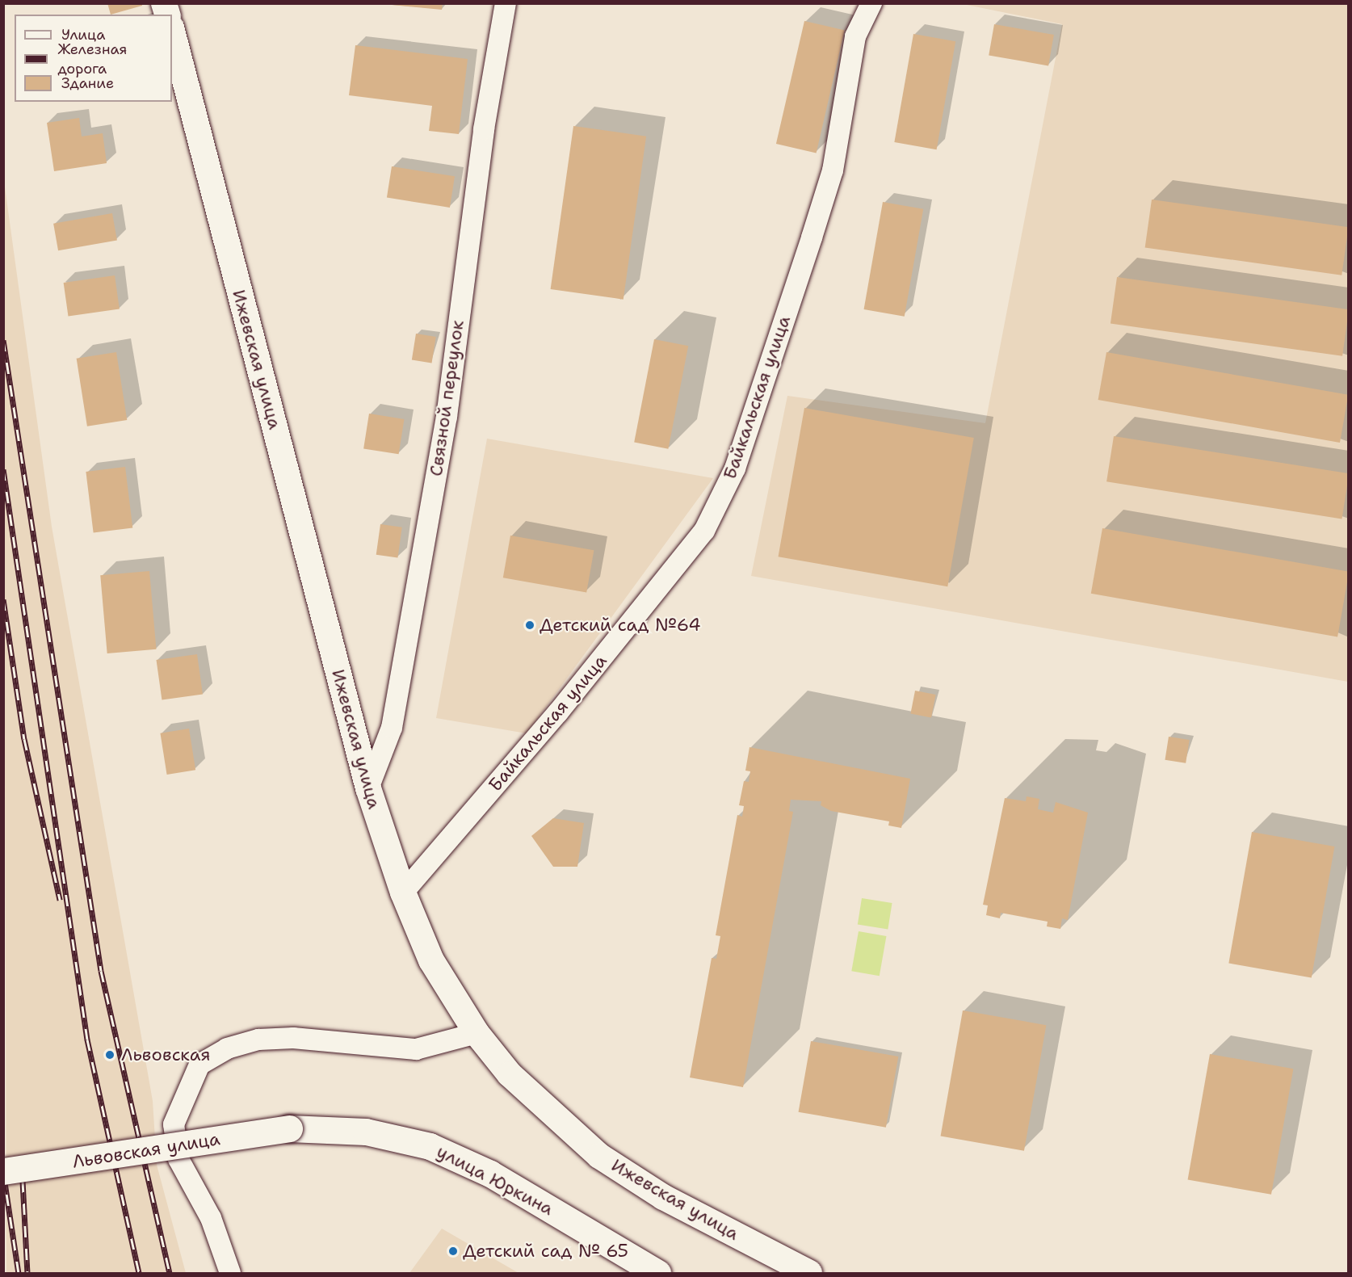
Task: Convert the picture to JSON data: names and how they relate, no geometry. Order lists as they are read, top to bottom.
{
  "streets": {
    "main road": ["Львовская улица", "улица Юркина"],
    "street": ["Ижевская улица", "Байкальская улица", "Связной переулок"]
  },
  "crossings": [
    ["Ижевская улица", "Байкальская улица"],
    ["Ижевская улица", "Связной переулок"],
    ["Львовская улица", "улица Юркина"]
  ],
  "places": ["Детский сад №64", "Львовская", "Детский сад № 65"],
  "legend": ["Улица", "Железная дорога", "Здание"]
}
